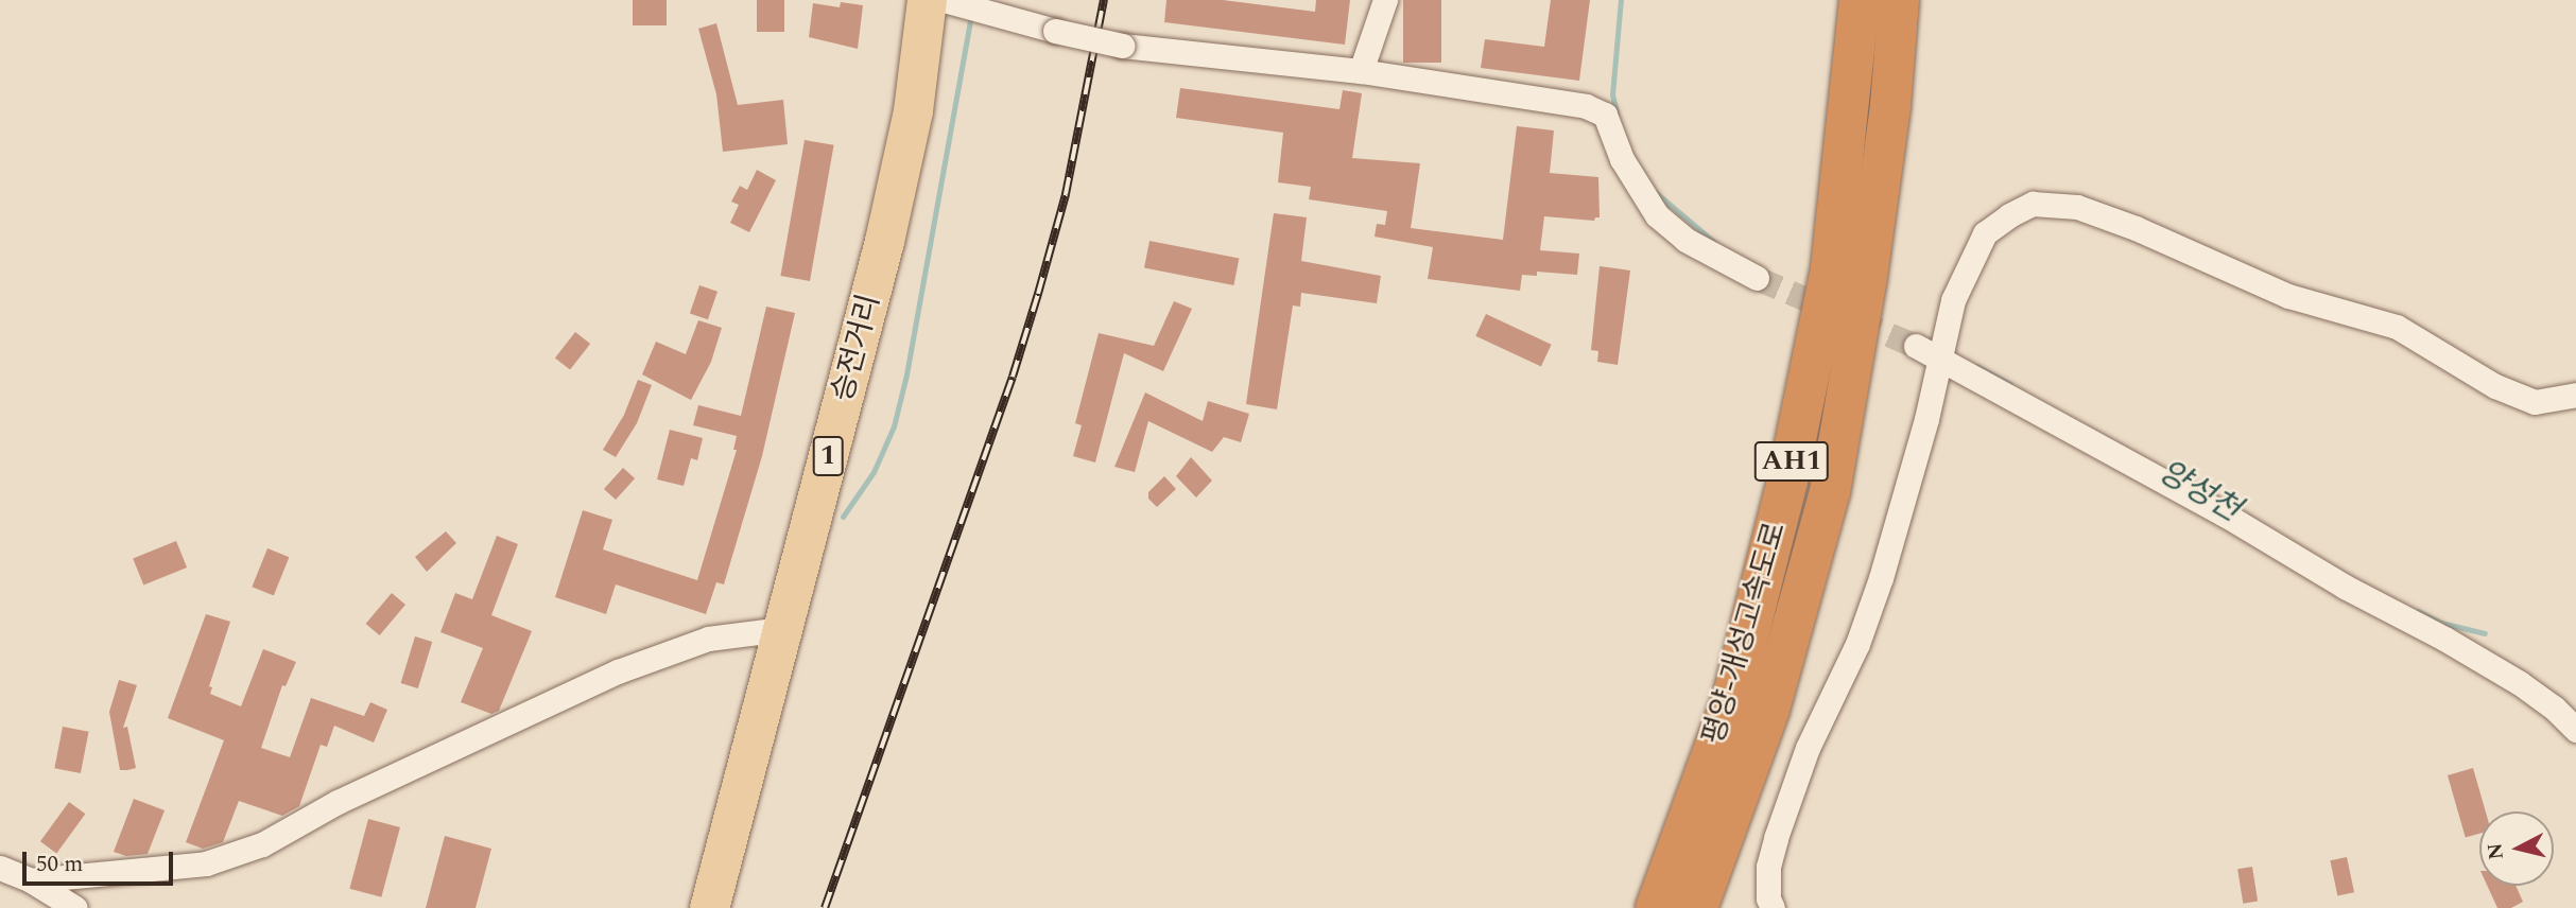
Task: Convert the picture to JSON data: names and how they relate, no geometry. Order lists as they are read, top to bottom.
{
  "streets": {
    "highway": ["AH1", "평양-개성고속도로"],
    "main road": ["승전거리", "1"]
  },
  "water": ["양성천"],
  "scale_bar": "50 m",
  "north": "left"
}
